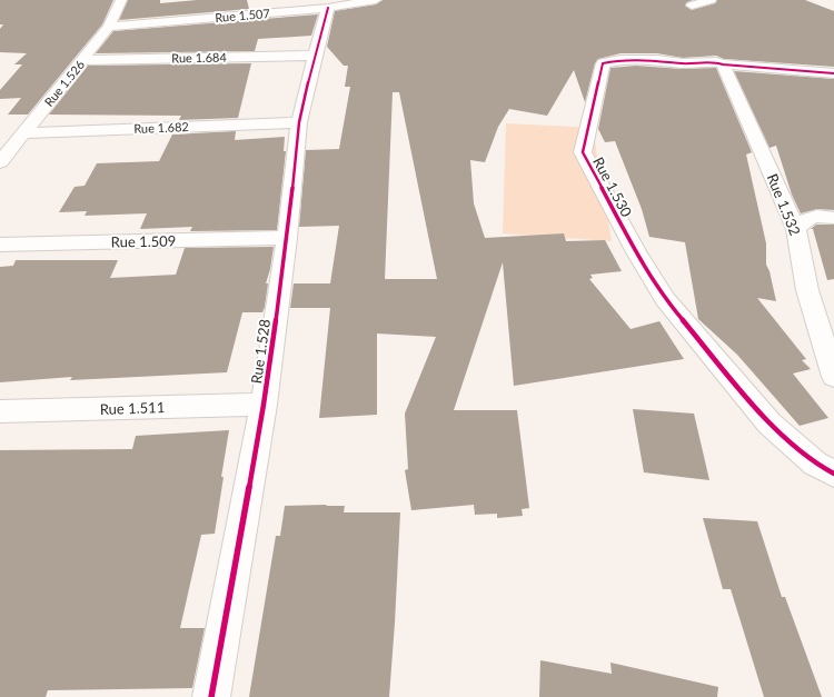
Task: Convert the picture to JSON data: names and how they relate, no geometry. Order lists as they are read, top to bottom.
{
  "streets": {
    "street": [
      "Rue 1.507",
      "Rue 1.684",
      "Rue 1.526",
      "Rue 1.682",
      "Rue 1.530",
      "Rue 1.532",
      "Rue 1.509",
      "Rue 1.528",
      "Rue 1.511"
    ]
  },
  "crossings": [
    ["Rue 1.507", "Rue 1.526"],
    ["Rue 1.507", "Rue 1.528"],
    ["Rue 1.684", "Rue 1.526"],
    ["Rue 1.684", "Rue 1.528"],
    ["Rue 1.526", "Rue 1.682"],
    ["Rue 1.682", "Rue 1.528"],
    ["Rue 1.530", "Rue 1.532"],
    ["Rue 1.509", "Rue 1.528"],
    ["Rue 1.528", "Rue 1.511"]
  ]
}
